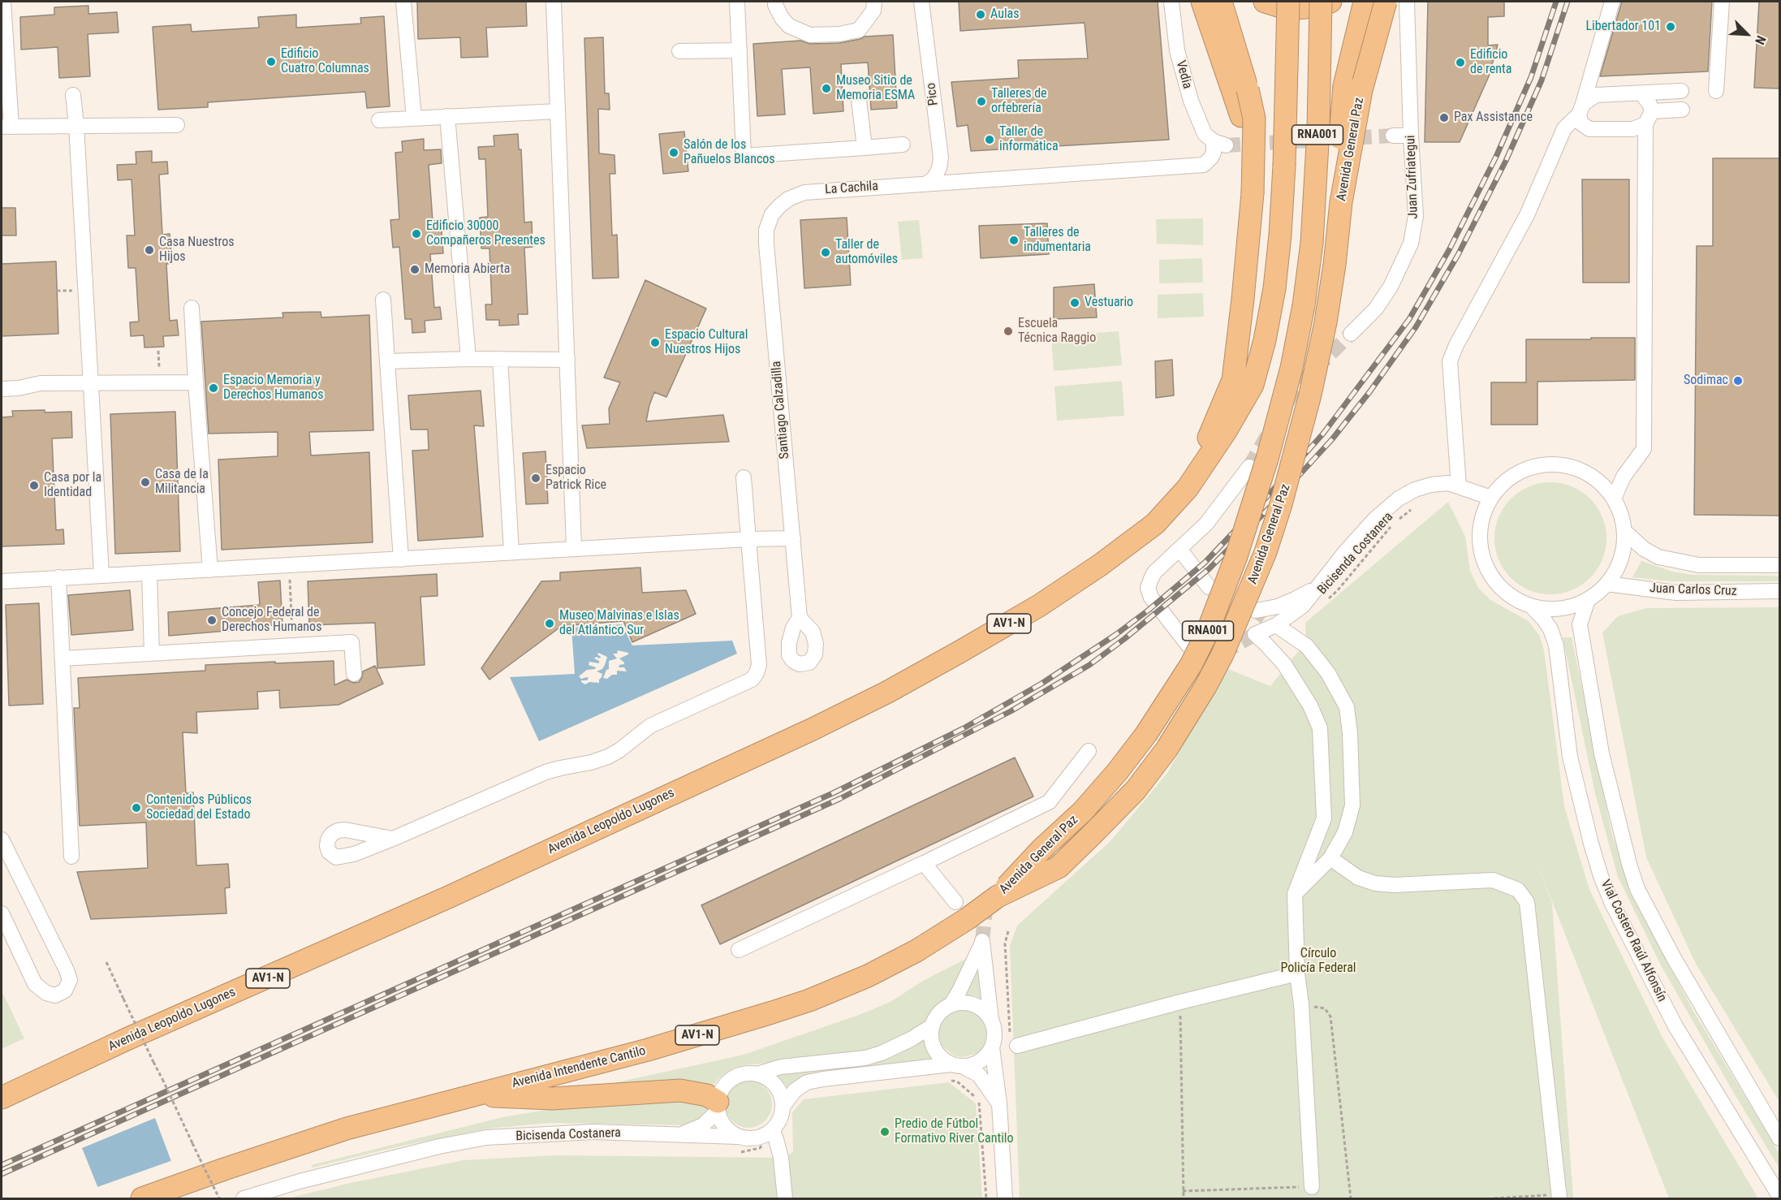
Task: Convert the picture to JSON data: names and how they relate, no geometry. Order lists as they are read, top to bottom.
{
  "streets": {
    "highway": [
      "RNA001",
      "Avenida General Paz",
      "AV1-N",
      "Avenida Leopoldo Lugones",
      "Avenida Intendente Cantilo"
    ],
    "street": [
      "Vedia",
      "Pico",
      "Juan Zufriategui",
      "La Cachila",
      "Santiago Calzadilla",
      "Juan Carlos Cruz",
      "Vial Costero Raúl Alfonsín"
    ],
    "path": ["Bicisenda Costanera"]
  },
  "crossings": [
    ["Vedia", "La Cachila"],
    ["Pico", "La Cachila"],
    ["RNA001", "Avenida Leopoldo Lugones"],
    ["Avenida General Paz", "Avenida Intendente Cantilo"],
    ["La Cachila", "Santiago Calzadilla"],
    ["Juan Carlos Cruz", "Vial Costero Raúl Alfonsín"]
  ],
  "parks": ["Círculo Policía Federal"],
  "places": [
    "Aulas",
    "Libertador 101",
    "Edificio Cuatro Columnas",
    "Edificio de renta",
    "Museo Sitio de Memoria ESMA",
    "Talleres de orfebrería",
    "Pax Assistance",
    "Taller de informática",
    "Salón de los Pañuelos Blancos",
    "Edificio 30000 Compañeros Presentes",
    "Talleres de indumentaria",
    "Casa Nuestros Hijos",
    "Taller de automóviles",
    "Memoria Abierta",
    "Vestuario",
    "Escuela Técnica Raggio",
    "Espacio Cultural Nuestros Hijos",
    "Sodimac",
    "Espacio Memoria y Derechos Humanos",
    "Espacio Patrick Rice",
    "Casa de la Militancia",
    "Casa por la Identidad",
    "Concejo Federal de Derechos Humanos",
    "Museo Malvinas e Islas del Atlántico Sur",
    "Contenidos Públicos Sociedad del Estado",
    "Predio de Fútbol Formativo River Cantilo"
  ],
  "north": "bottom right"
}
